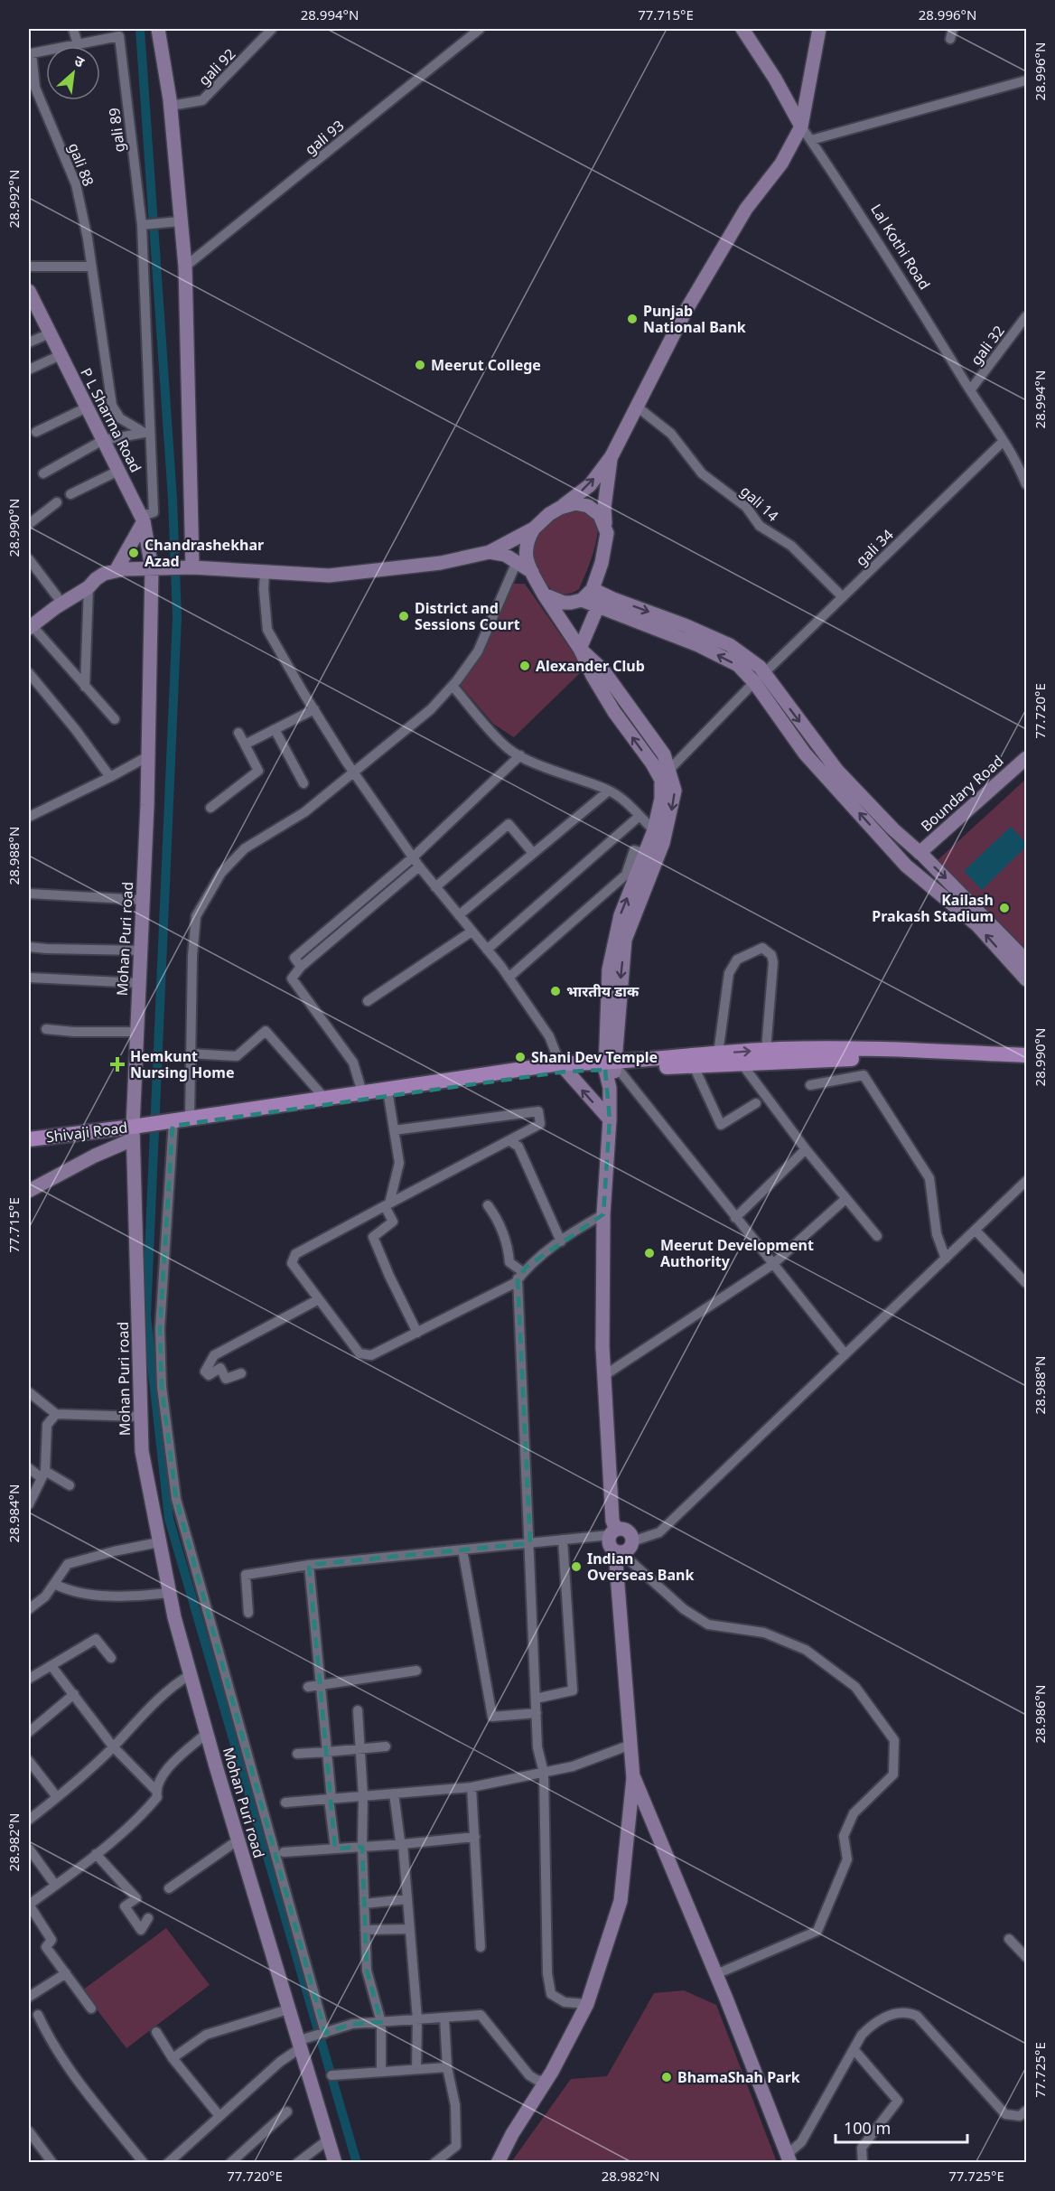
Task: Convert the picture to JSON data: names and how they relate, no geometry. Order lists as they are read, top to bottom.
{
  "streets": {
    "main road": ["Shivaji Road"],
    "street": [
      "gali 92",
      "gali 89",
      "gali 93",
      "gali 88",
      "Lal Kothi Road",
      "gali 32",
      "P L Sharma Road",
      "gali 14",
      "gali 34",
      "Boundary Road",
      "Mohan Puri road"
    ]
  },
  "crossings": [
    ["gali 89", "gali 88"],
    ["gali 88", "P L Sharma Road"],
    ["Lal Kothi Road", "gali 32"],
    ["Lal Kothi Road", "gali 34"],
    ["P L Sharma Road", "Mohan Puri road"],
    ["gali 14", "gali 34"],
    ["Mohan Puri road", "Shivaji Road"]
  ],
  "places": {
    "other": [
      "Punjab National Bank",
      "Meerut College",
      "Chandrashekhar Azad",
      "District and Sessions Court",
      "Alexander Club",
      "Kailash Prakash Stadium",
      "भारतीय डाक",
      "Shani Dev Temple",
      "Meerut Development Authority",
      "Indian Overseas Bank",
      "BhamaShah Park"
    ],
    "health": ["Hemkunt Nursing Home"]
  },
  "scale_bar": "100 m",
  "north": "top right",
  "coordinates": [
    "28.994°N",
    "77.715°E",
    "28.996°N",
    "28.992°N",
    "28.990°N",
    "77.720°E",
    "28.988°N",
    "28.984°N",
    "28.986°N",
    "28.982°N",
    "77.725°E"
  ]
}
